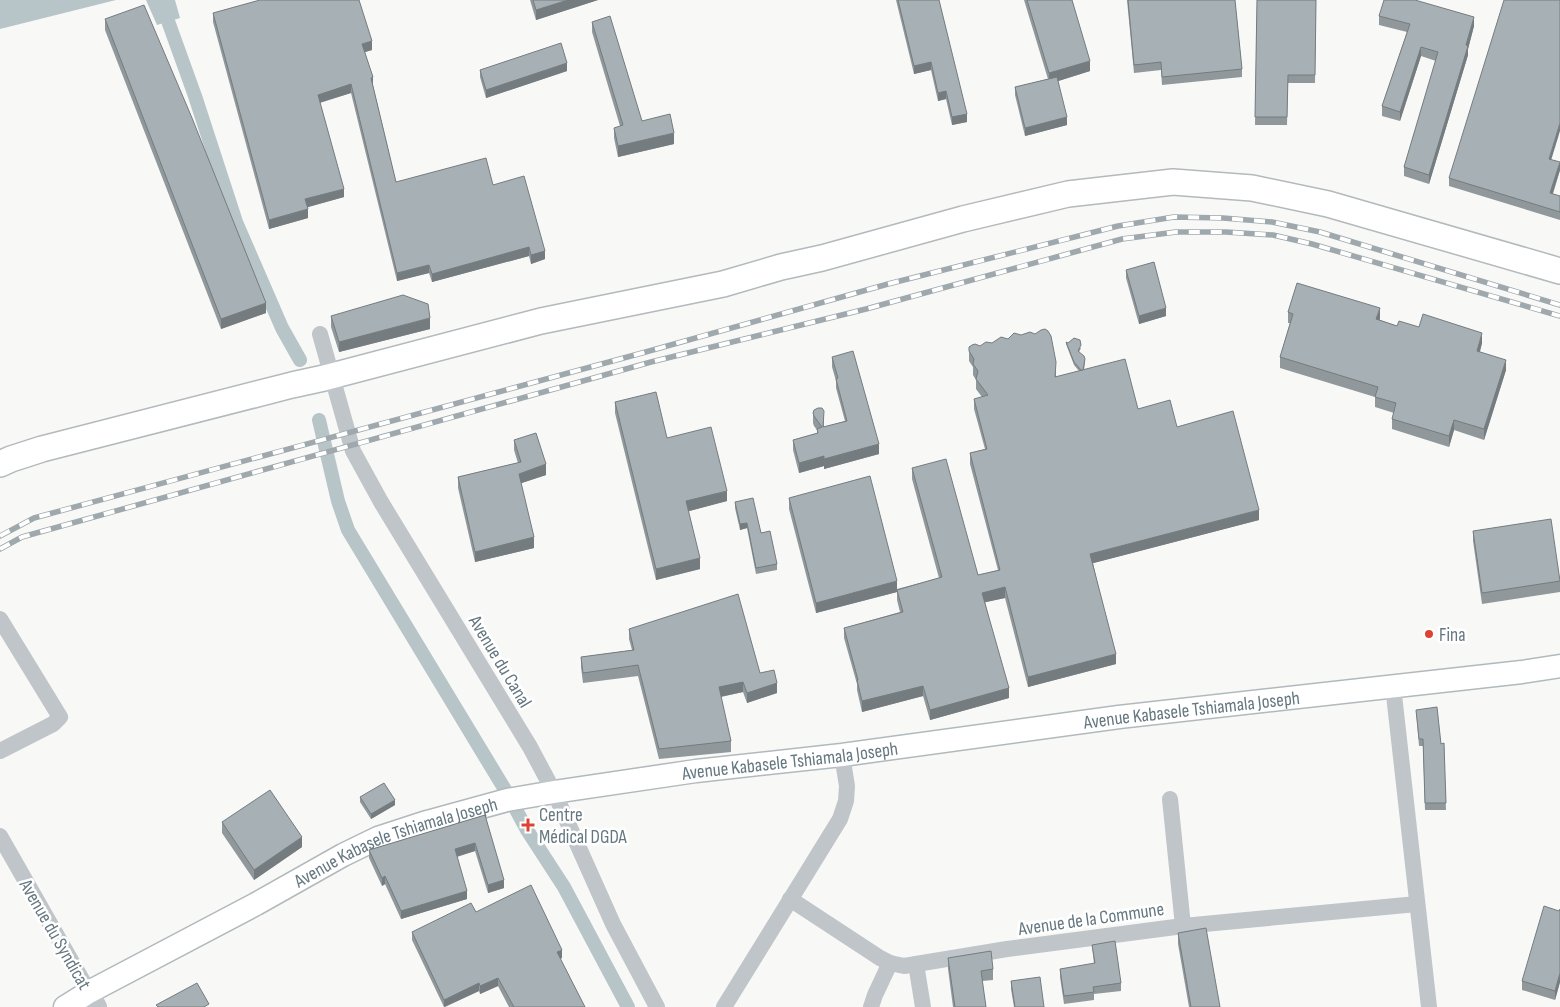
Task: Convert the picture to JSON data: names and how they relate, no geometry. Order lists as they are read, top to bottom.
{
  "streets": {
    "main road": ["Avenue Kabasele Tshiamala Joseph"],
    "street": ["Avenue du Canal", "Avenue de la Commune", "Avenue du Syndicat"]
  },
  "crossings": [
    ["Avenue du Canal", "Avenue Kabasele Tshiamala Joseph"],
    ["Avenue Kabasele Tshiamala Joseph", "Avenue du Syndicat"]
  ],
  "places": {
    "other": ["Fina"],
    "health": ["Centre Médical DGDA"]
  }
}
